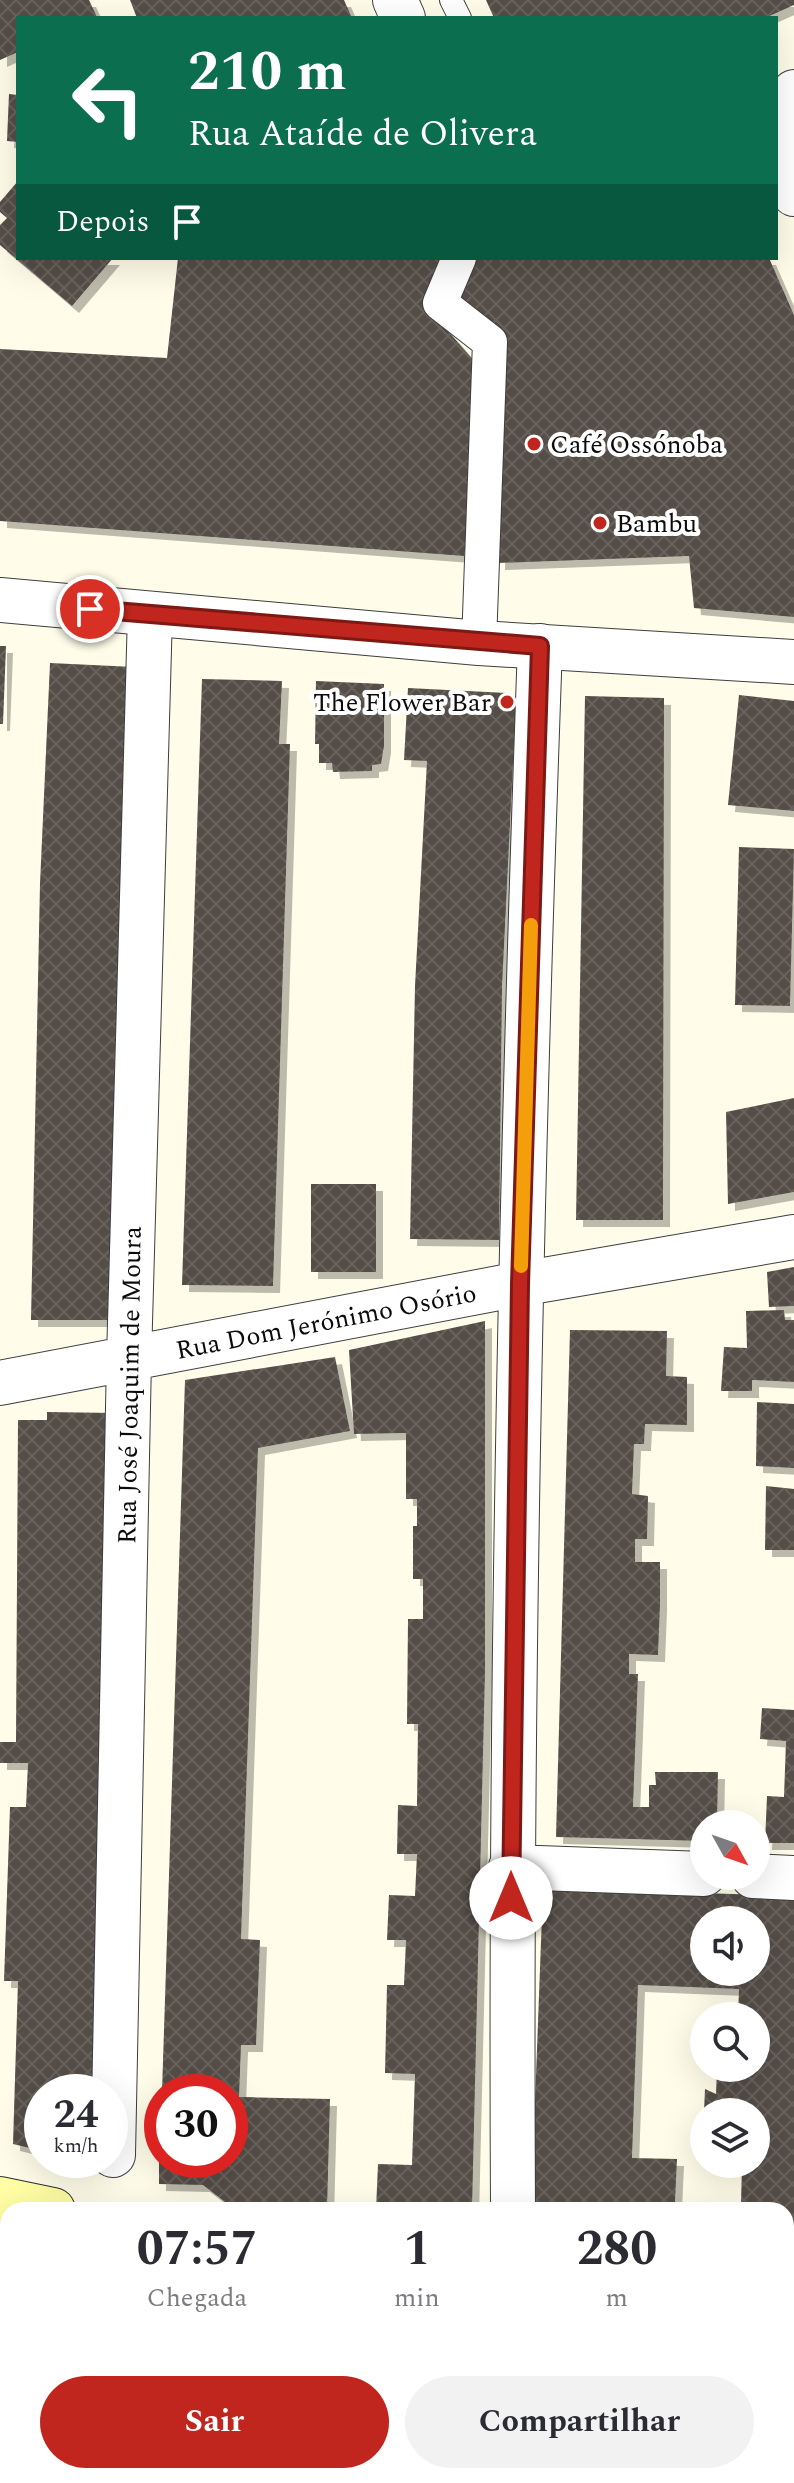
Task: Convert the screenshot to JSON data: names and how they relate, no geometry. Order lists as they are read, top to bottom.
{
  "streets": {
    "street": ["Rua Dom Jerónimo Osório", "Rua José Joaquim de Moura"]
  },
  "crossings": [
    ["Rua Dom Jerónimo Osório", "Rua José Joaquim de Moura"]
  ],
  "places": ["Café Ossónoba", "Bambu", "The Flower Bar"],
  "north": "bottom right",
  "page": {
    "turn": ["210 m", "Rua Ataíde de Olivera"],
    "then": "Depois",
    "speed": "24 km/h",
    "limit": "30",
    "eta": [
      "07:57",
      "Chegada",
      "1",
      "min",
      "280",
      "m"
    ],
    "buttons": ["Sair", "Compartilhar"]
  }
}
